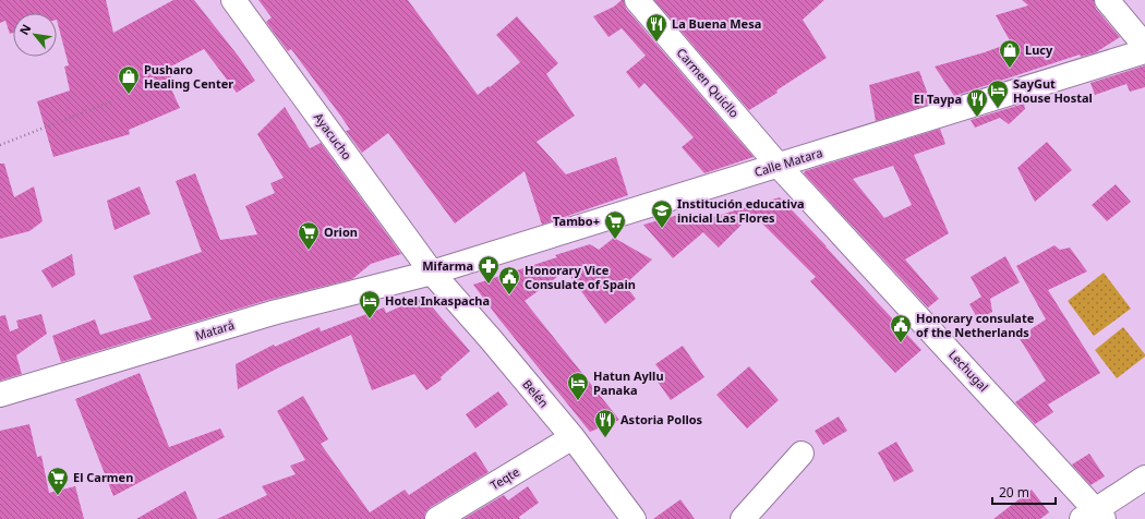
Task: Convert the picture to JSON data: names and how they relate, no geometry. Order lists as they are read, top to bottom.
{
  "streets": {
    "street": [
      "Carmen Quicllo",
      "Ayacucho",
      "Calle Matara",
      "Matará",
      "Lechugal",
      "Belén",
      "Teqte"
    ]
  },
  "crossings": [
    ["Carmen Quicllo", "Calle Matara"],
    ["Carmen Quicllo", "Lechugal"],
    ["Ayacucho", "Calle Matara"],
    ["Ayacucho", "Matará"],
    ["Ayacucho", "Belén"],
    ["Calle Matara", "Matará"],
    ["Calle Matara", "Lechugal"],
    ["Calle Matara", "Belén"],
    ["Matará", "Belén"],
    ["Belén", "Teqte"]
  ],
  "places": {
    "restaurant": ["La Buena Mesa", "El Taypa", "Astoria Pollos"],
    "shop": ["Lucy", "Pusharo Healing Center"],
    "hotel": ["SayGut House Hostal", "Hotel Inkaspacha", "Hatun Ayllu Panaka"],
    "school or university": ["Institución educativa inicial Las Flores"],
    "supermarket": ["Tambo+", "Orion", "El Carmen"],
    "pharmacy": ["Mifarma"],
    "public building": ["Honorary Vice Consulate of Spain", "Honorary consulate of the Netherlands"]
  },
  "scale_bar": "20 m",
  "north": "top left"
}
